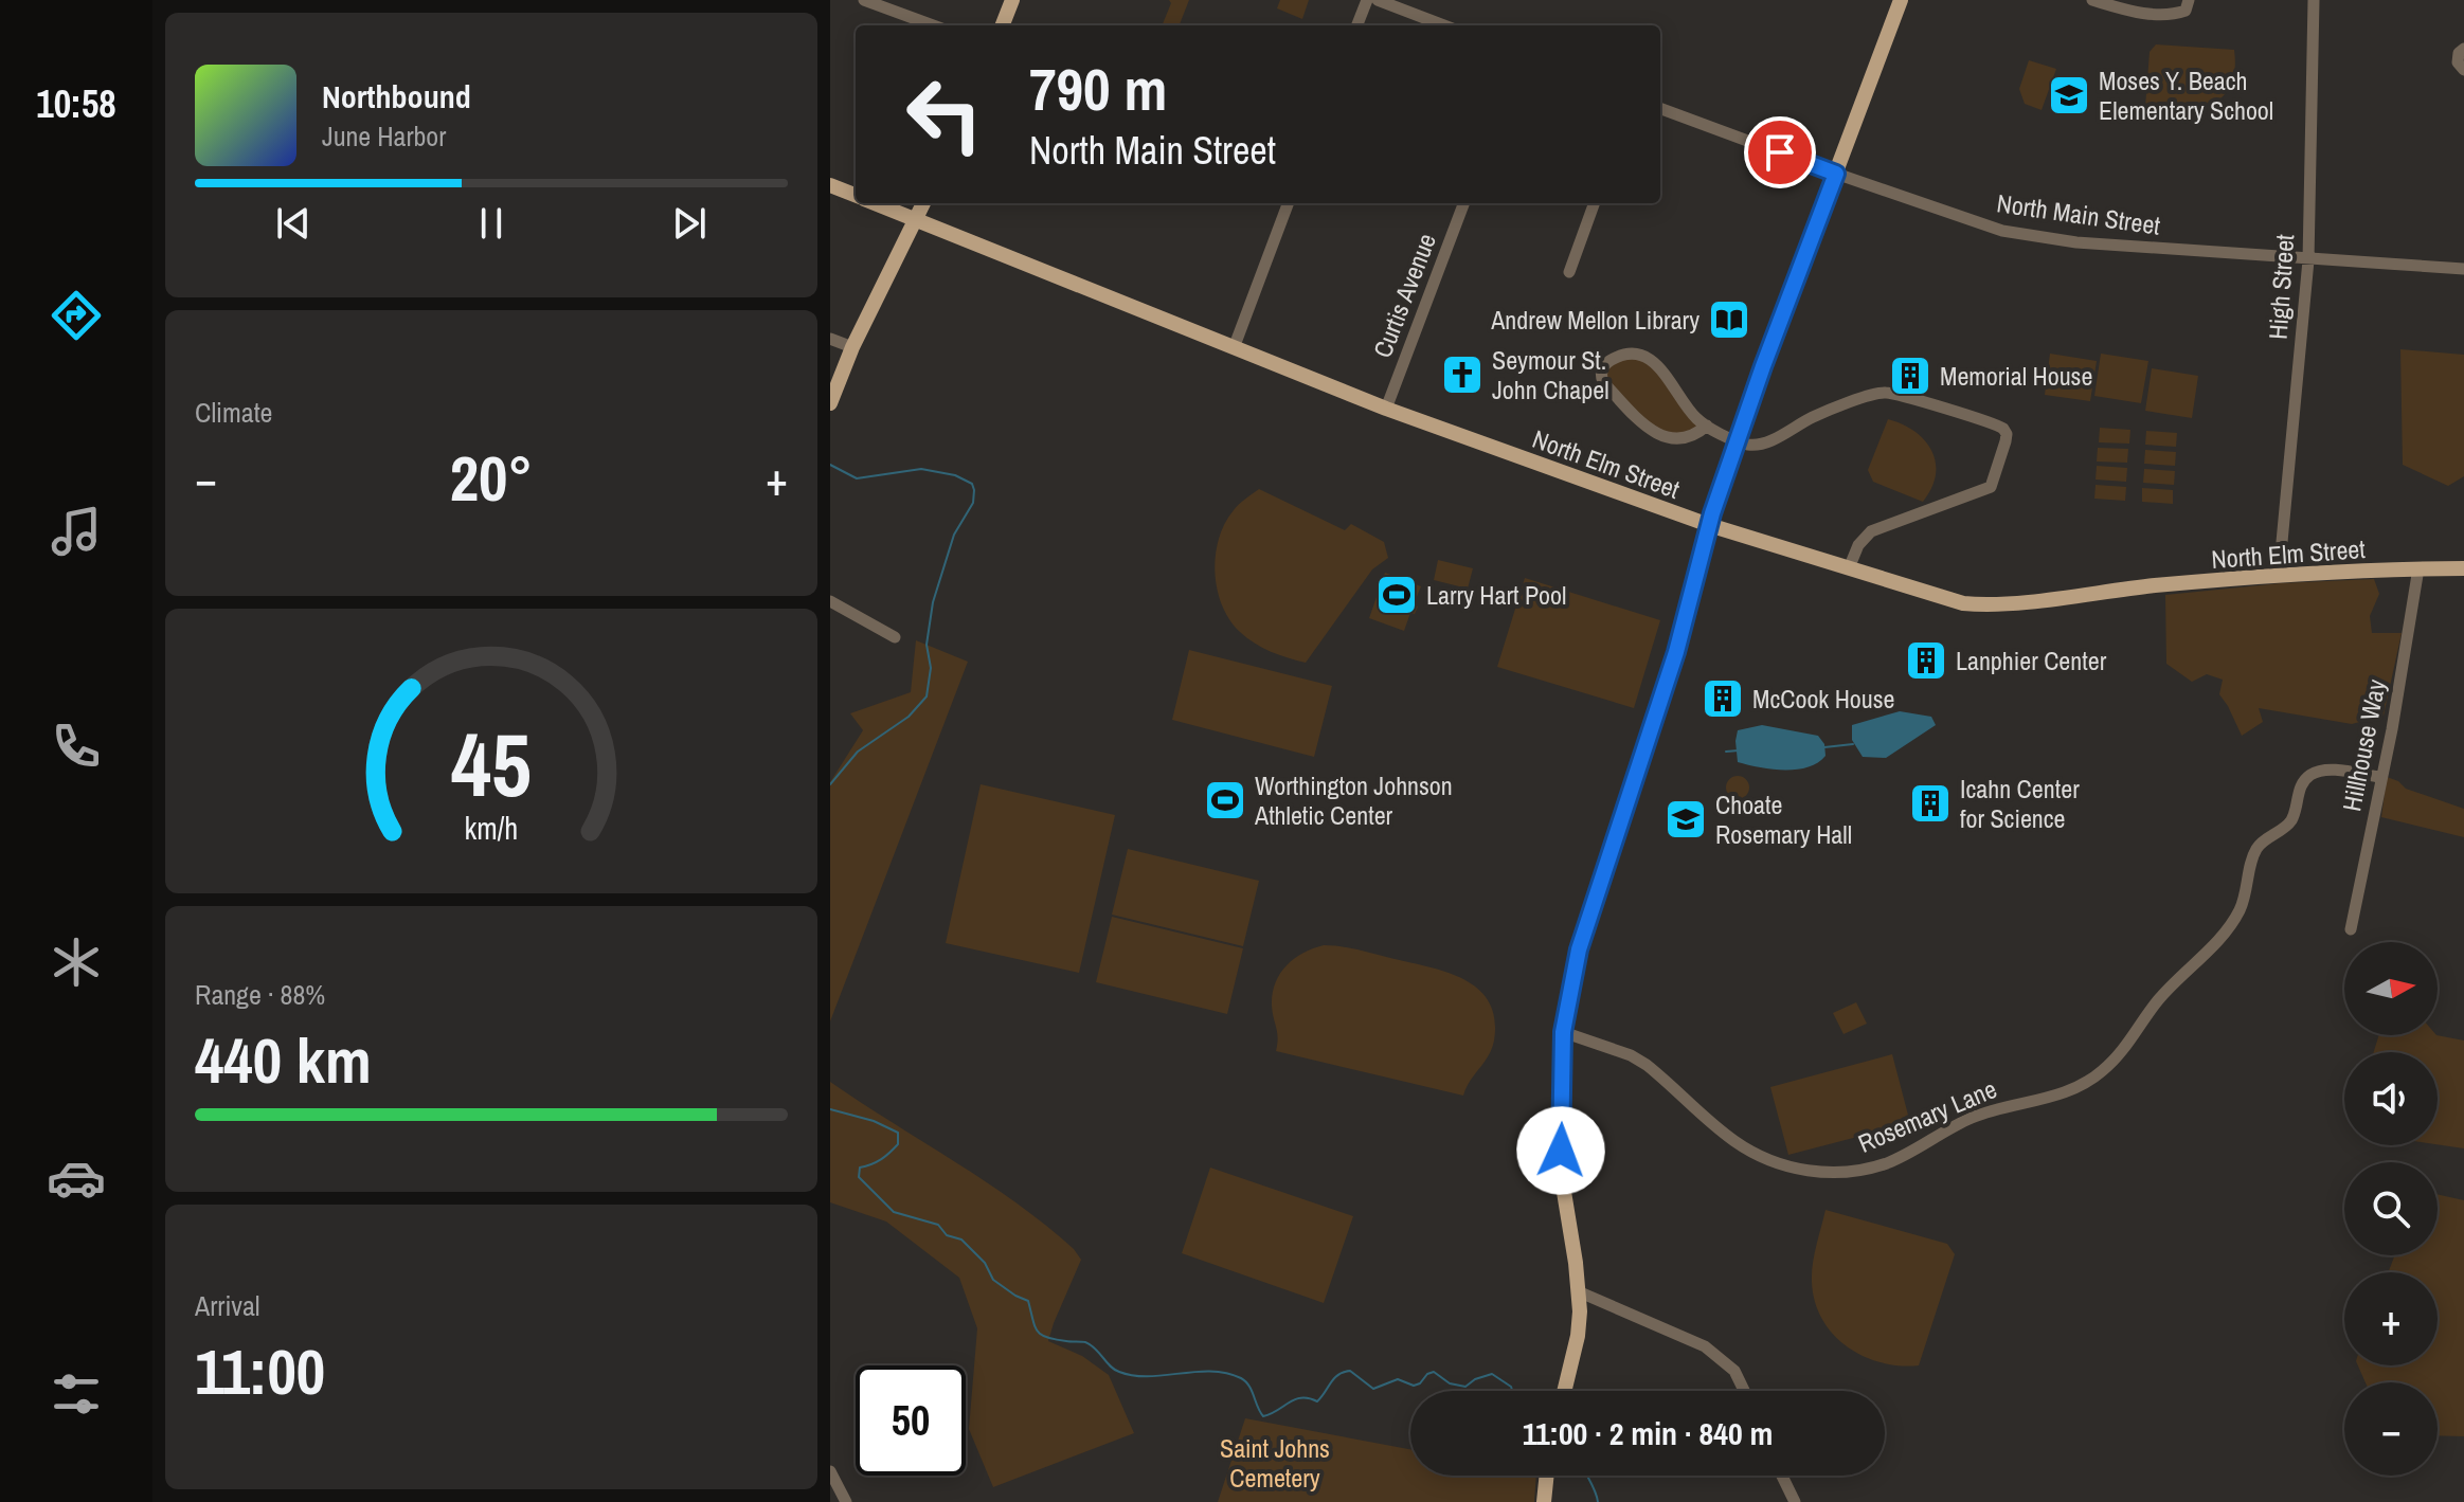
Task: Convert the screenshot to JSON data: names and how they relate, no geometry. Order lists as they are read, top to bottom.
{
  "streets": {
    "main road": ["North Elm Street"],
    "street": [
      "North Main Street",
      "High Street",
      "Curtis Avenue",
      "Hillhouse Way",
      "Rosemary Lane"
    ]
  },
  "crossings": [
    ["North Main Street", "High Street"],
    ["High Street", "North Elm Street"],
    ["Curtis Avenue", "North Elm Street"],
    ["North Elm Street", "Hillhouse Way"],
    ["Hillhouse Way", "Rosemary Lane"]
  ],
  "parks": ["Saint Johns Cemetery"],
  "places": {
    "school or university": ["Moses Y. Beach Elementary School", "Choate Rosemary Hall"],
    "library": ["Andrew Mellon Library"],
    "church": ["Seymour St. John Chapel"],
    "building": [
      "Memorial House",
      "Lanphier Center",
      "McCook House",
      "Icahn Center for Science"
    ],
    "sports": ["Larry Hart Pool", "Worthington Johnson Athletic Center"]
  },
  "north": "right",
  "page": {
    "tabs": "10:58",
    "turn": ["790 m", "North Main Street"],
    "song": ["Northbound", "June Harbor"],
    "tile": [
      "Climate",
      ["Range · 88%", "440 km"],
      ["Arrival", "11:00"]
    ],
    "heat": ["−", "20°", "+"],
    "map_buttons": ["+", "−"],
    "limit": "50",
    "trip": "11:00 · 2 min · 840 m",
    "gauge": ["45", "km/h"]
  }
}
